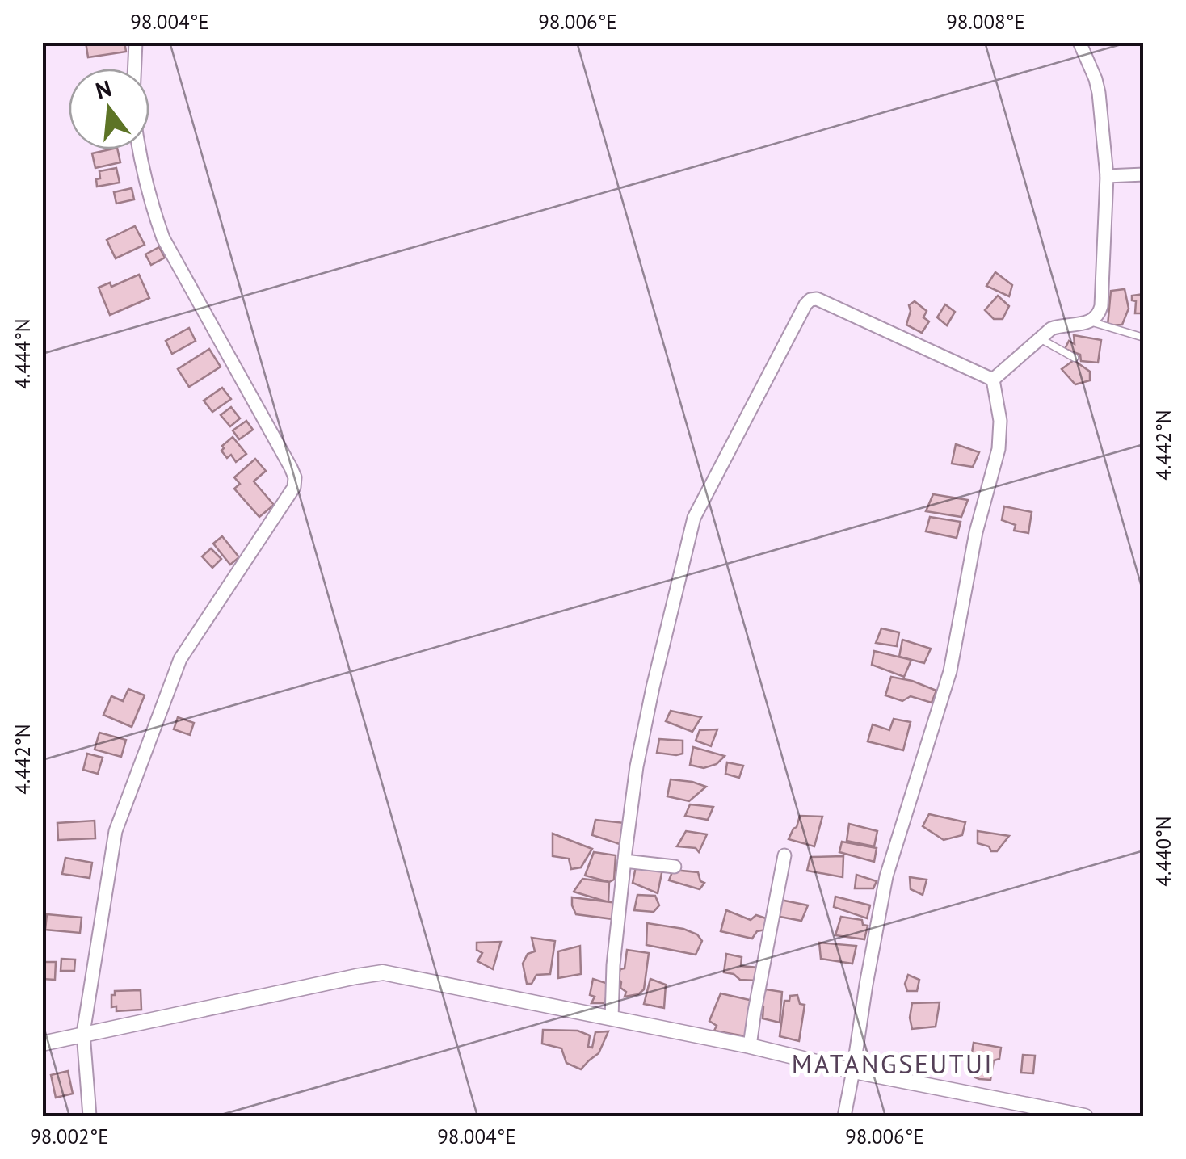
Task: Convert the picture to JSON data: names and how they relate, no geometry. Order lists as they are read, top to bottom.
{
  "districts": ["MATANGSEUTUI"],
  "north": "top",
  "coordinates": [
    "98.004°E",
    "98.006°E",
    "98.008°E",
    "4.444°N",
    "4.442°N",
    "4.440°N",
    "98.002°E"
  ]
}
